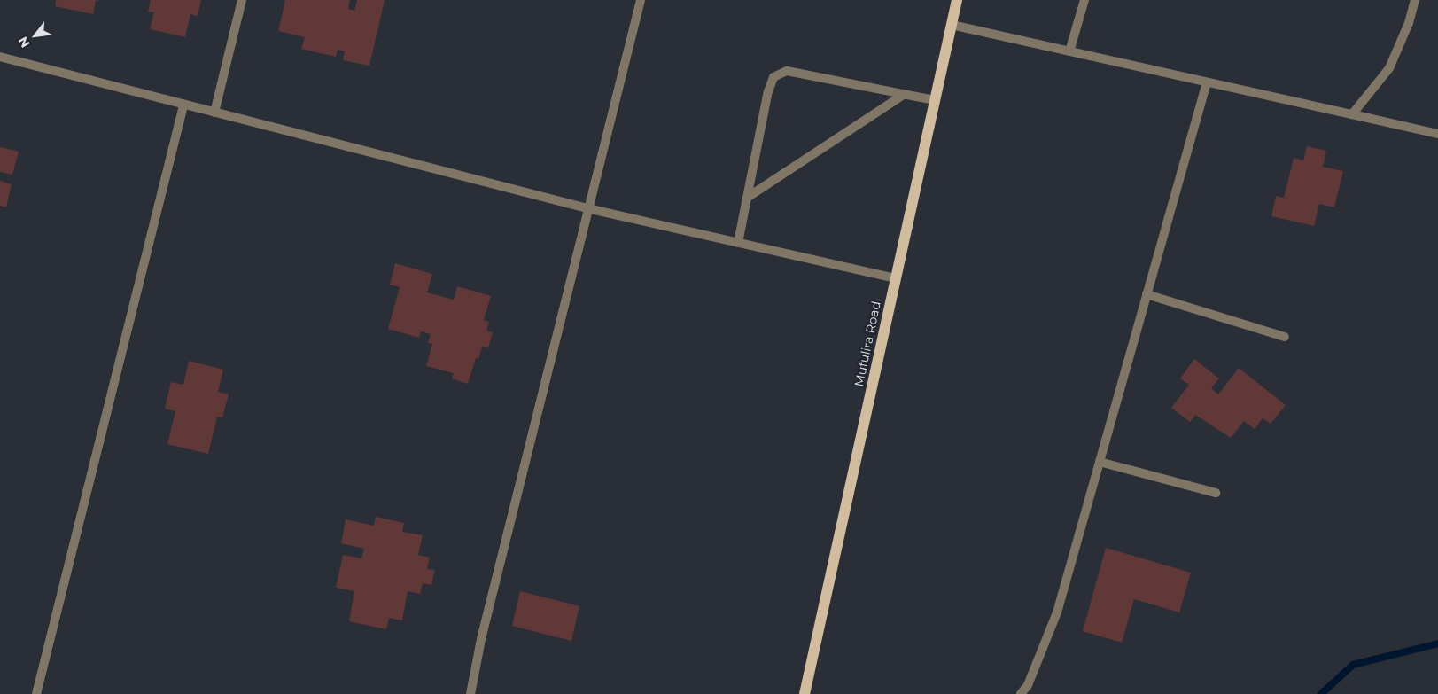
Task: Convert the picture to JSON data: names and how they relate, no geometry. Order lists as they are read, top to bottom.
{
  "streets": {
    "main road": ["Mufulira Road"]
  },
  "north": "bottom left"
}
